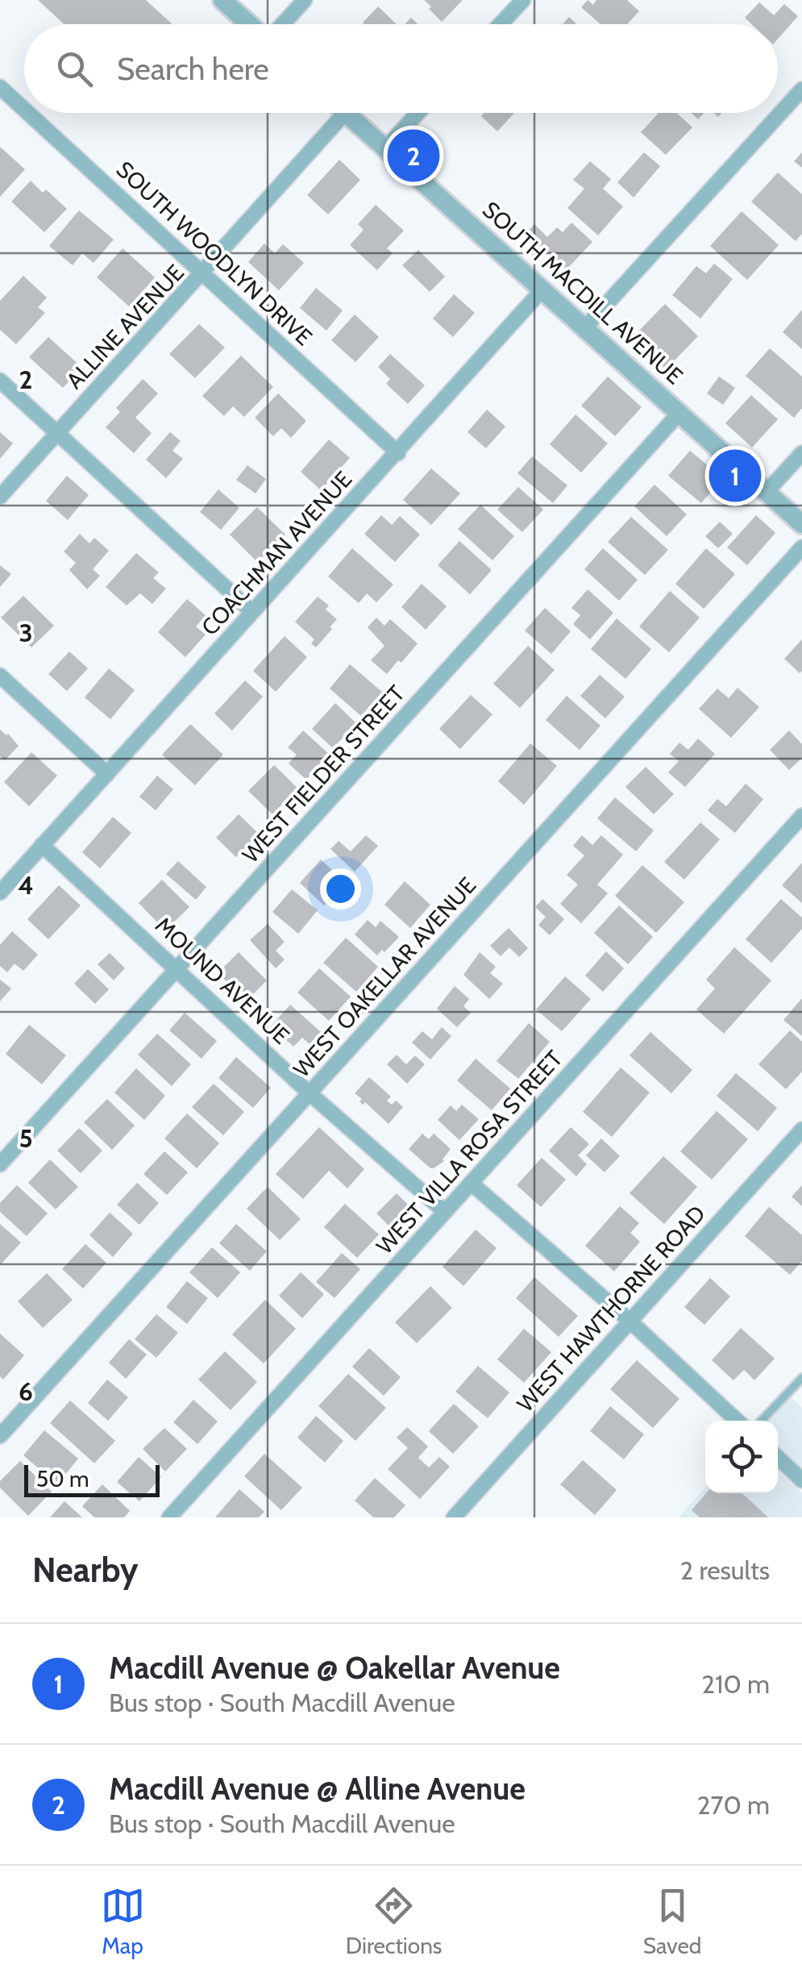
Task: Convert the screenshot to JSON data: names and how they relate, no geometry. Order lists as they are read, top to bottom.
{
  "streets": {
    "street": [
      "SOUTH WOODLYN DRIVE",
      "SOUTH MACDILL AVENUE",
      "ALLINE AVENUE",
      "COACHMAN AVENUE",
      "WEST FIELDER STREET",
      "WEST OAKELLAR AVENUE",
      "MOUND AVENUE",
      "WEST VILLA ROSA STREET",
      "WEST HAWTHORNE ROAD"
    ]
  },
  "crossings": [
    ["SOUTH WOODLYN DRIVE", "ALLINE AVENUE"],
    ["SOUTH WOODLYN DRIVE", "COACHMAN AVENUE"],
    ["SOUTH MACDILL AVENUE", "ALLINE AVENUE"],
    ["SOUTH MACDILL AVENUE", "COACHMAN AVENUE"],
    ["SOUTH MACDILL AVENUE", "WEST FIELDER STREET"],
    ["COACHMAN AVENUE", "MOUND AVENUE"],
    ["WEST FIELDER STREET", "MOUND AVENUE"],
    ["WEST OAKELLAR AVENUE", "MOUND AVENUE"],
    ["MOUND AVENUE", "WEST VILLA ROSA STREET"]
  ],
  "scale_bar": "50 m",
  "page": {
    "search": "Search here",
    "pins": ["2", "1"],
    "scale": "50 m",
    "heading": ["Nearby", "2 results"],
    "list": [
      {
        "mark": "1",
        "name": "Macdill Avenue @ Oakellar Avenue",
        "note": "Bus stop · South Macdill Avenue",
        "value": "210 m"
      },
      {
        "mark": "2",
        "name": "Macdill Avenue @ Alline Avenue",
        "note": "Bus stop · South Macdill Avenue",
        "value": "270 m"
      }
    ],
    "nav": ["Map", "Directions", "Saved"]
  },
  "grid": {
    "rows": [
      "2",
      "3",
      "4",
      "5",
      "6"
    ]
  }
}
